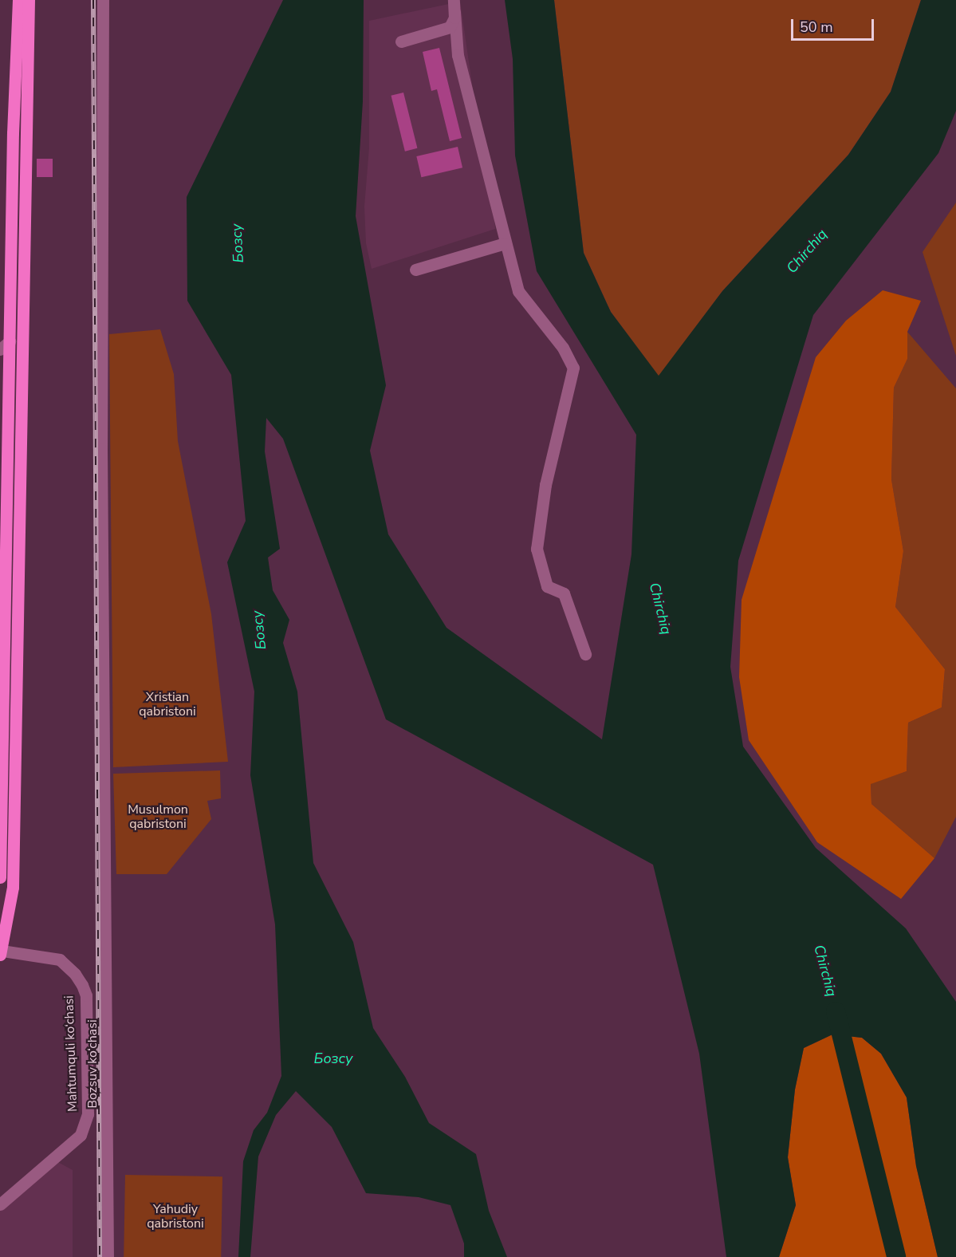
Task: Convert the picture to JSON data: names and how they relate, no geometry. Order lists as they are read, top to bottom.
{
  "streets": {
    "street": ["Mahtumquli ko‘chasi", "Bozsuv ko‘chasi"]
  },
  "water": ["Бозсу", "Chirchiq"],
  "parks": ["Xristian qabristoni", "Musulmon qabristoni", "Yahudiy qabristoni"],
  "scale_bar": "50 m"
}
